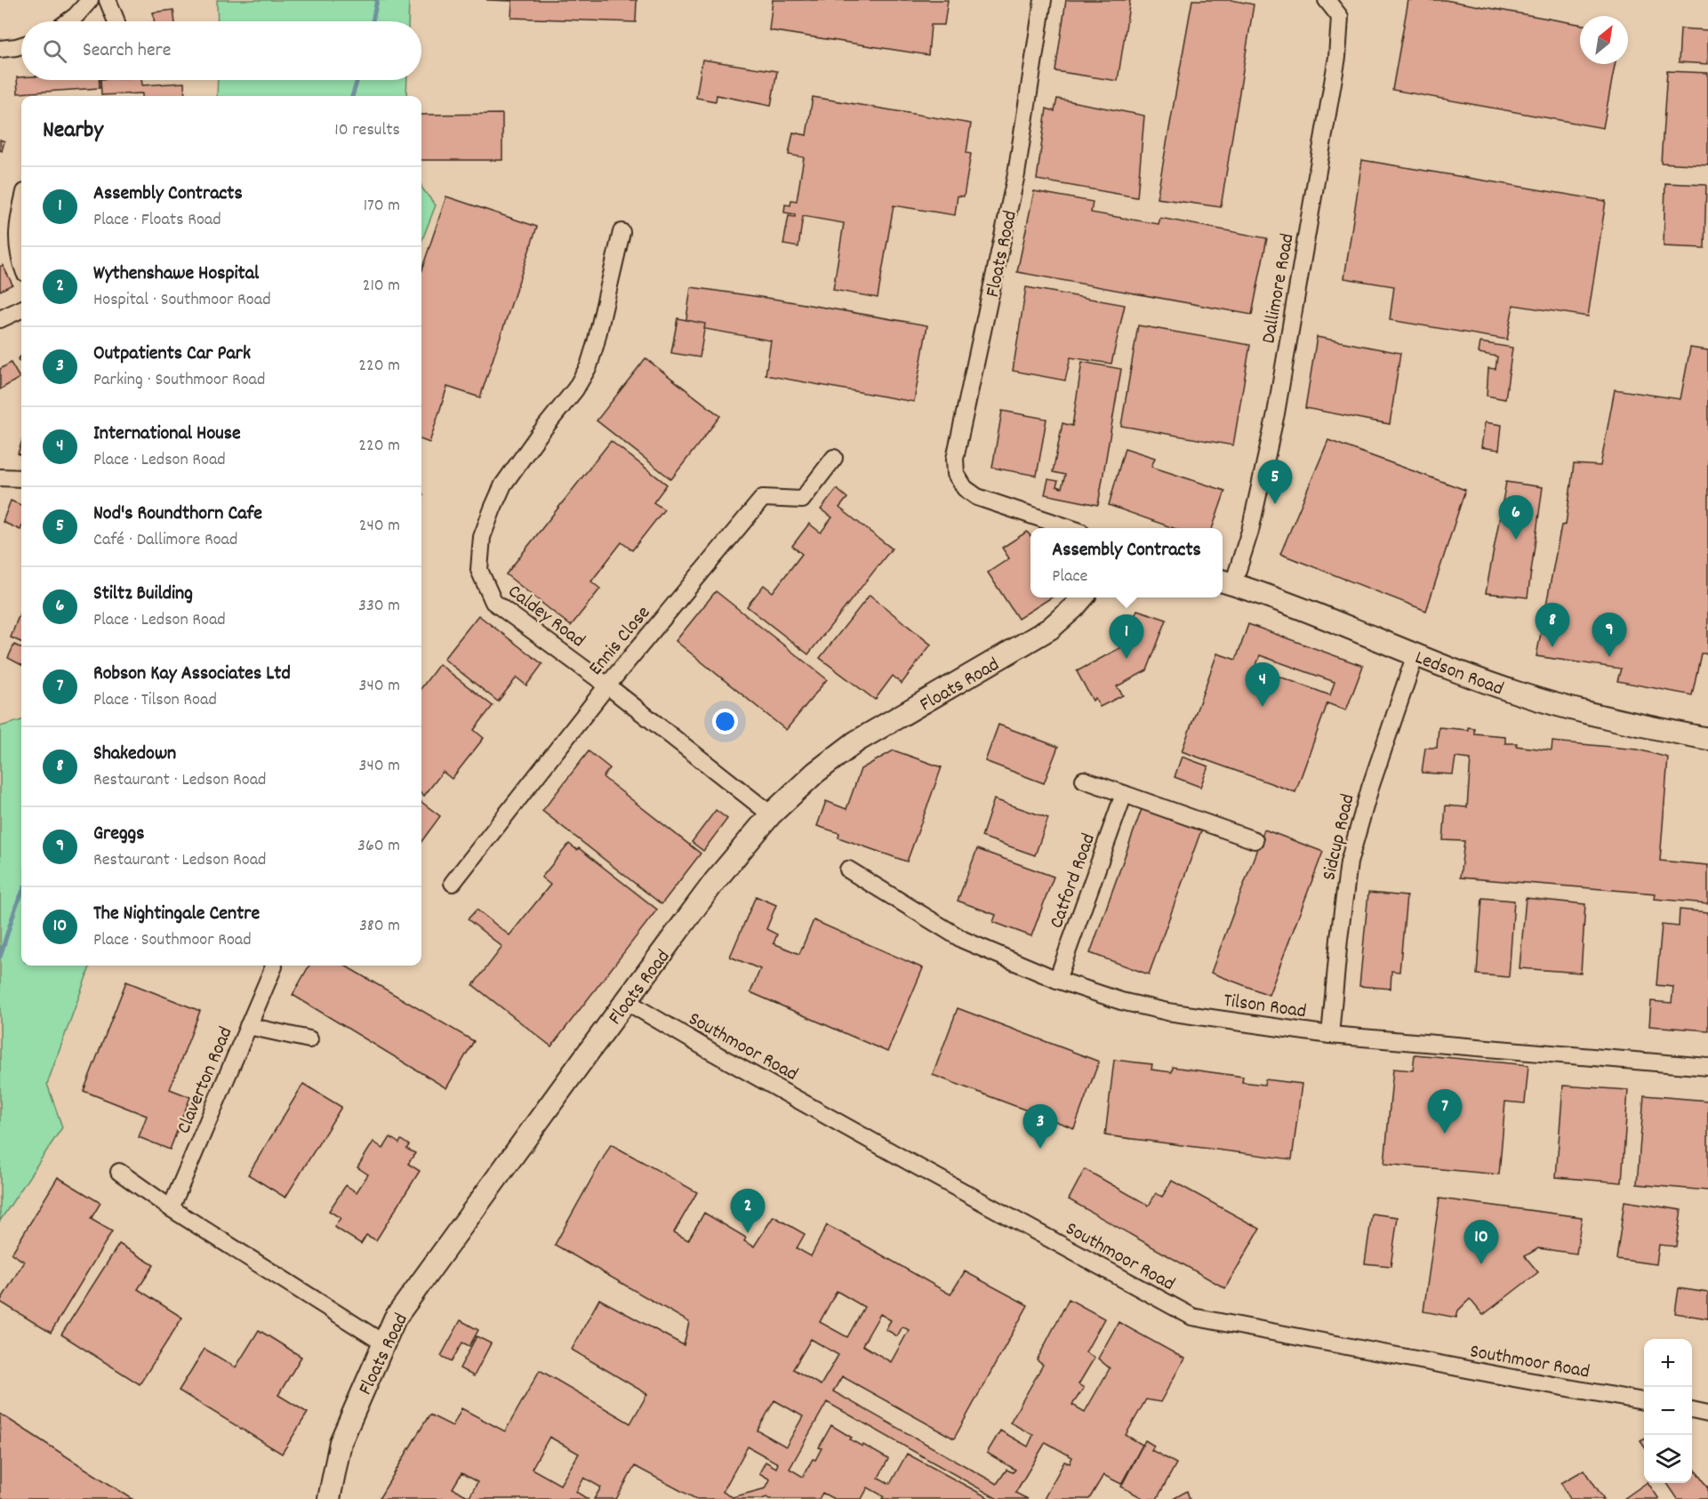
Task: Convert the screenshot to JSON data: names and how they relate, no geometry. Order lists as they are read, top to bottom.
{
  "streets": {
    "street": [
      "Floats Road",
      "Dallimore Road",
      "Caldey Road",
      "Ennis Close",
      "Ledson Road",
      "Sidcup Road",
      "Catford Road",
      "Tilson Road",
      "Southmoor Road",
      "Claverton Road"
    ]
  },
  "crossings": [
    ["Floats Road", "Caldey Road"],
    ["Floats Road", "Southmoor Road"],
    ["Dallimore Road", "Ledson Road"],
    ["Caldey Road", "Ennis Close"],
    ["Ledson Road", "Sidcup Road"],
    ["Sidcup Road", "Tilson Road"],
    ["Catford Road", "Tilson Road"]
  ],
  "north": "top right",
  "page": {
    "search": "Search here",
    "heading": ["Nearby", "10 results"],
    "list": [
      {
        "mark": "1",
        "name": "Assembly Contracts",
        "note": "Place · Floats Road",
        "value": "170 m"
      },
      {
        "mark": "2",
        "name": "Wythenshawe Hospital",
        "note": "Hospital · Southmoor Road",
        "value": "210 m"
      },
      {
        "mark": "3",
        "name": "Outpatients Car Park",
        "note": "Parking · Southmoor Road",
        "value": "220 m"
      },
      {
        "mark": "4",
        "name": "International House",
        "note": "Place · Ledson Road",
        "value": "220 m"
      },
      {
        "mark": "5",
        "name": "Nod's Roundthorn Cafe",
        "note": "Café · Dallimore Road",
        "value": "240 m"
      },
      {
        "mark": "6",
        "name": "Stiltz Building",
        "note": "Place · Ledson Road",
        "value": "330 m"
      },
      {
        "mark": "7",
        "name": "Robson Kay Associates Ltd",
        "note": "Place · Tilson Road",
        "value": "340 m"
      },
      {
        "mark": "8",
        "name": "Shakedown",
        "note": "Restaurant · Ledson Road",
        "value": "340 m"
      },
      {
        "mark": "9",
        "name": "Greggs",
        "note": "Restaurant · Ledson Road",
        "value": "360 m"
      },
      {
        "mark": "10",
        "name": "The Nightingale Centre",
        "note": "Place · Southmoor Road",
        "value": "380 m"
      }
    ],
    "pins": [
      "5",
      "6",
      "8",
      "9",
      "1",
      "4",
      "7",
      "3",
      "2",
      "10"
    ],
    "popup": ["Assembly Contracts", "Place"],
    "map_buttons": ["+", "−"]
  }
}
